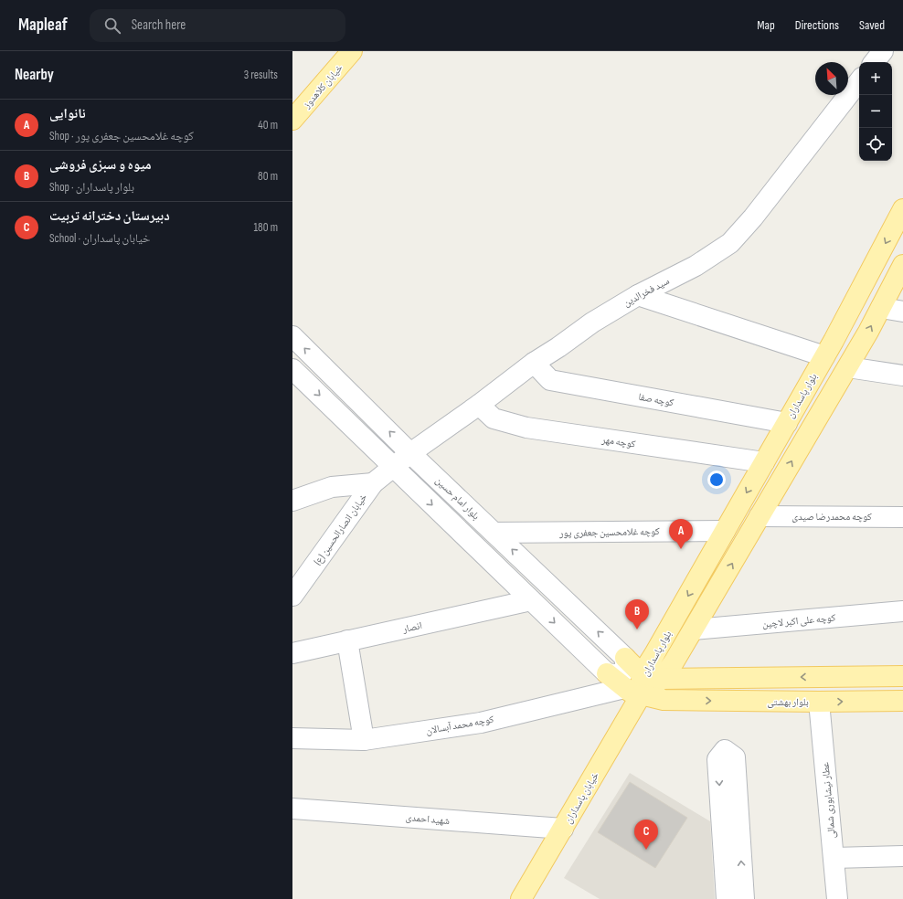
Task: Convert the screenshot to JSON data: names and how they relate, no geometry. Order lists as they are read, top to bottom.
{
  "streets": {
    "main road": [
      "خیابان کلاهدوز",
      "بلوار پاسداران",
      "بلوار بهشتی",
      "خیابان پاسداران"
    ],
    "street": [
      "سید فخرالدین",
      "کوچه صفا",
      "کوچه مهر",
      "بلوار امام حسین",
      "کوچه محمدرضا صیدی",
      "خیابان انصارالحسین (ع)",
      "کوچه غلامحسین جعفری پور",
      "کوچه علی اکبر لاچین",
      "انصار",
      "کوچه محمد آبسالان",
      "عطار نیشابوری شمالی",
      "شهید احمدی"
    ]
  },
  "crossings": [
    ["سید فخرالدین", "کوچه صفا"],
    ["سید فخرالدین", "کوچه مهر"],
    ["سید فخرالدین", "بلوار امام حسین"],
    ["سید فخرالدین", "خیابان انصارالحسین (ع)"],
    ["بلوار پاسداران", "کوچه صفا"],
    ["بلوار پاسداران", "کوچه مهر"],
    ["بلوار پاسداران", "کوچه محمدرضا صیدی"],
    ["بلوار پاسداران", "کوچه غلامحسین جعفری پور"],
    ["بلوار پاسداران", "کوچه علی اکبر لاچین"],
    ["بلوار پاسداران", "بلوار بهشتی"],
    ["بلوار پاسداران", "کوچه محمد آبسالان"],
    ["بلوار پاسداران", "خیابان پاسداران"],
    ["بلوار امام حسین", "کوچه غلامحسین جعفری پور"],
    ["بلوار بهشتی", "کوچه محمد آبسالان"],
    ["بلوار بهشتی", "خیابان پاسداران"],
    ["بلوار بهشتی", "عطار نیشابوری شمالی"],
    ["کوچه محمد آبسالان", "خیابان پاسداران"],
    ["خیابان پاسداران", "شهید احمدی"]
  ],
  "north": "top left",
  "page": {
    "header": "Mapleaf",
    "search": "Search here",
    "nav": ["Map", "Directions", "Saved"],
    "heading": ["Nearby", "3 results"],
    "map_buttons": ["+", "−"],
    "list": [
      {
        "mark": "A",
        "name": "نانوایی",
        "note": "Shop · کوچه غلامحسین جعفری پور",
        "value": "40 m"
      },
      {
        "mark": "B",
        "name": "میوه و سبزی فروشی",
        "note": "Shop · بلوار پاسداران",
        "value": "80 m"
      },
      {
        "mark": "C",
        "name": "دبیرستان دخترانه تربیت",
        "note": "School · خیابان پاسداران",
        "value": "180 m"
      }
    ],
    "pins": ["A", "B", "C"]
  }
}
